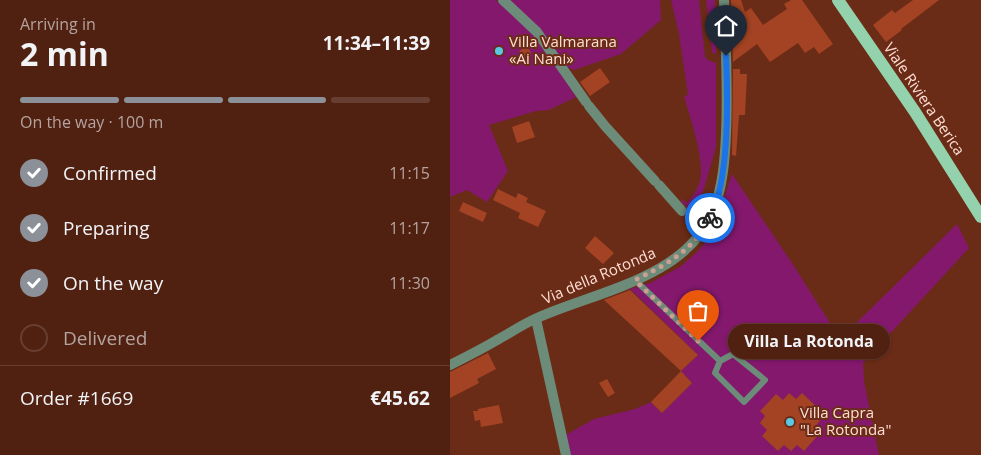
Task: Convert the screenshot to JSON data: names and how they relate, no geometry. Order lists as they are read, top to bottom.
{
  "streets": {
    "main road": ["Viale Riviera Berica"],
    "street": ["Via della Rotonda"]
  },
  "places": ["Villa Valmarana «Ai Nani»", "Villa La Rotonda", "Villa Capra \"La Rotonda\""],
  "page": {
    "heading": ["2 min", "Arriving in", "11:34–11:39"],
    "panel": ["Order #1669", "€45.62"],
    "bar": "On the way · 100 m",
    "list": [
      ["Confirmed", "11:15"],
      ["Preparing", "11:17"],
      ["On the way", "11:30"],
      "Delivered"
    ],
    "bubble": "Villa La Rotonda"
  }
}
